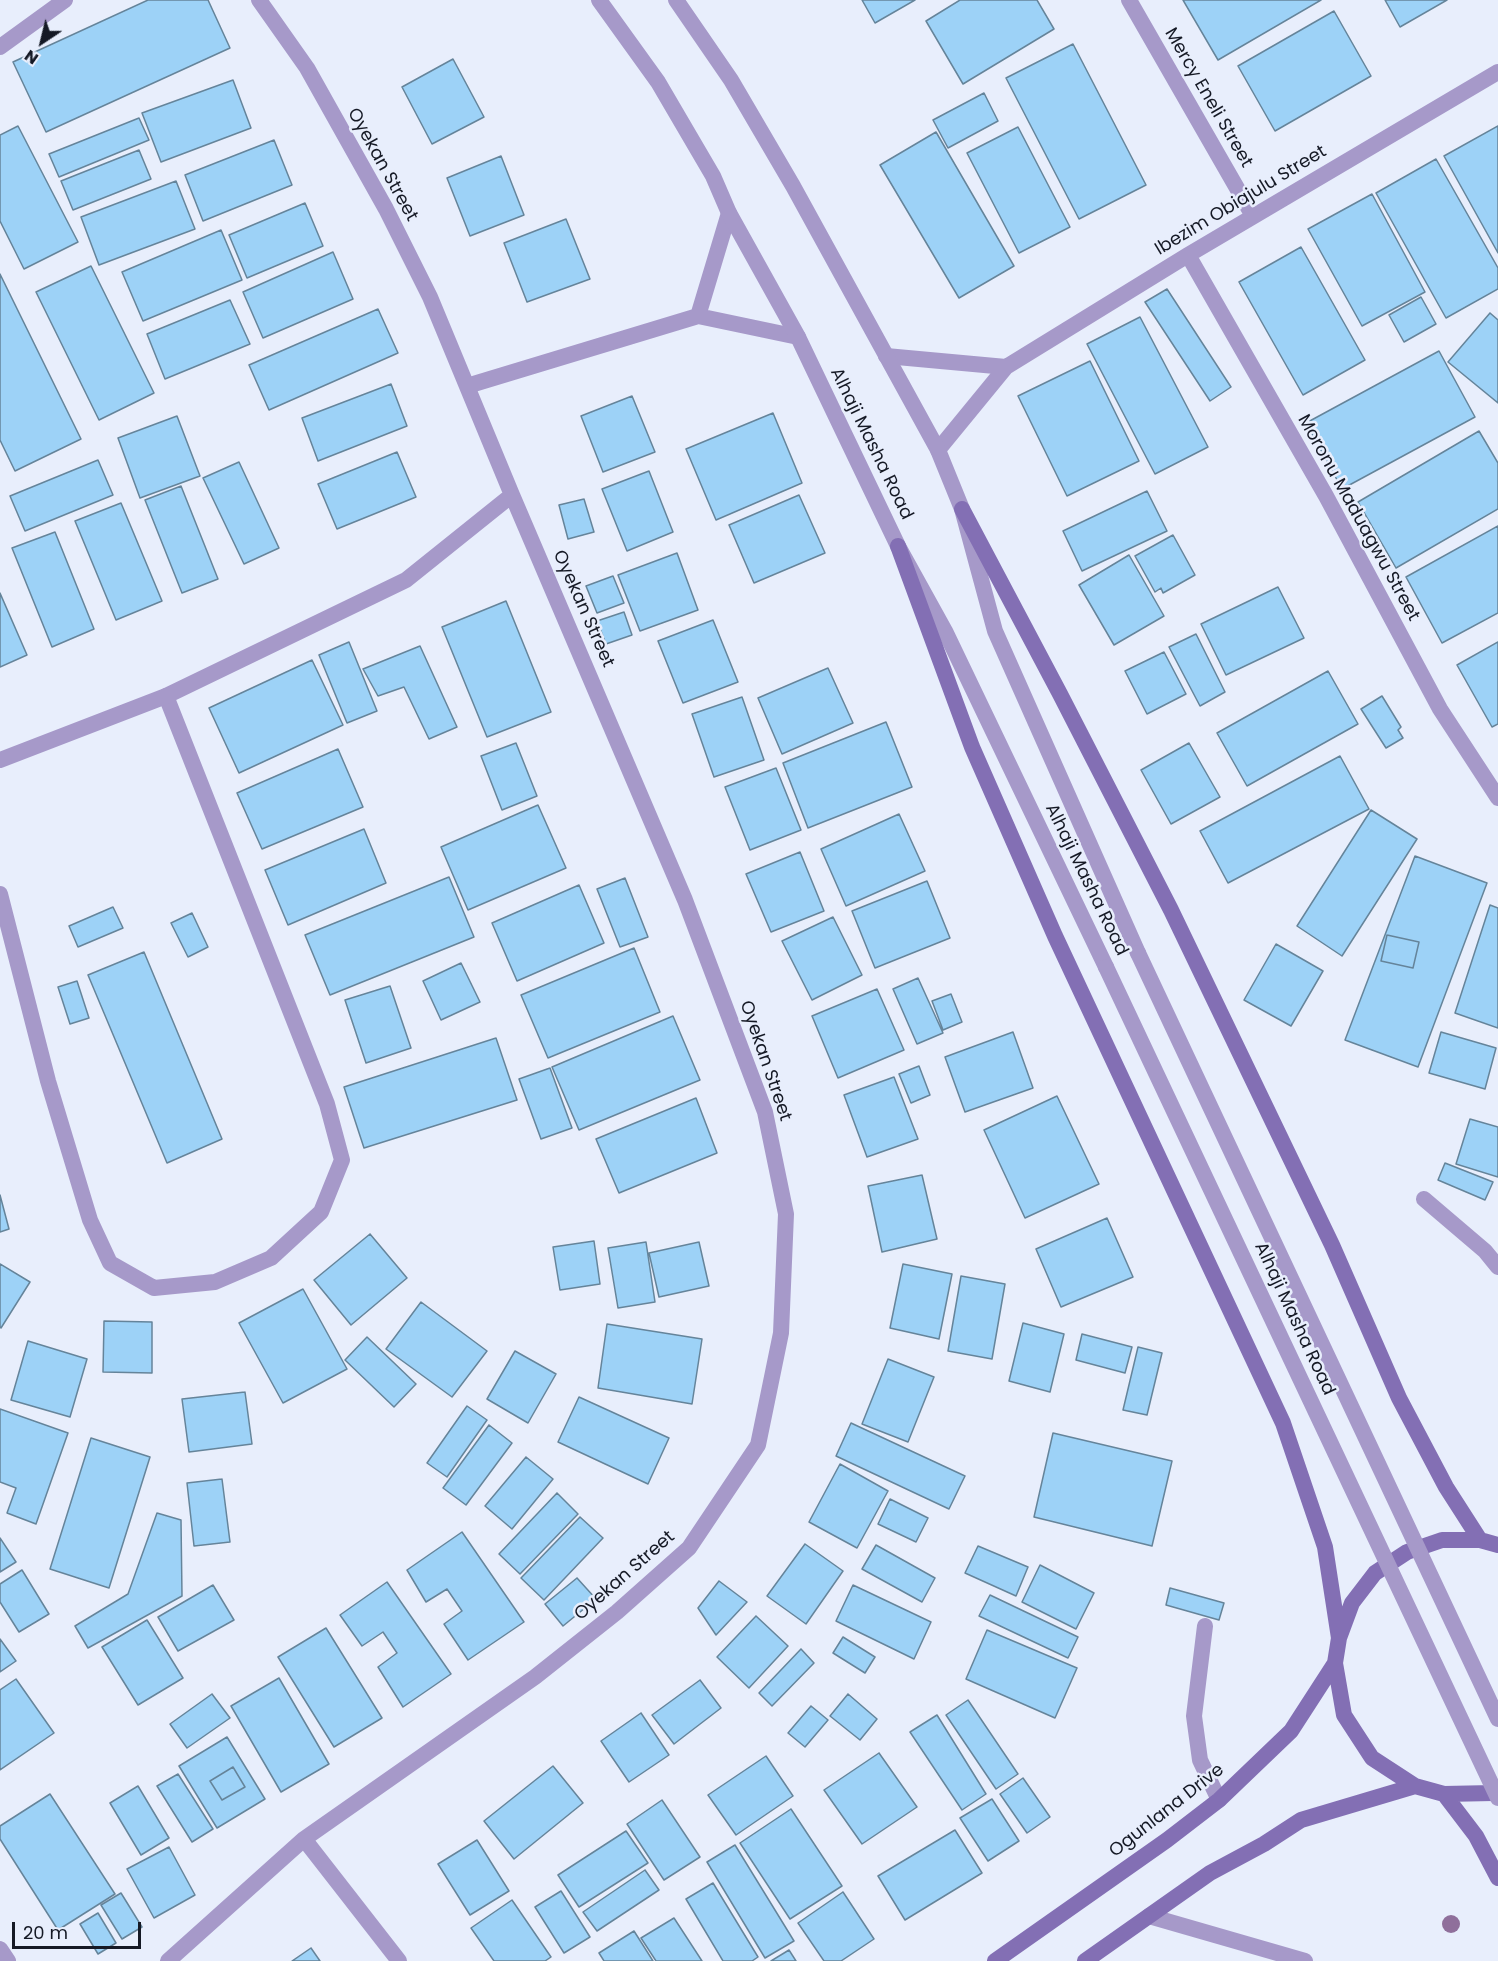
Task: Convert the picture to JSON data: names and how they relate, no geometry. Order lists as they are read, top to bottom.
{
  "streets": {
    "main road": ["Ogunlana Drive"],
    "street": [
      "Mercy Eneli Street",
      "Oyekan Street",
      "Ibezim Obiajulu Street",
      "Alhaji Masha Road",
      "Moronu Maduagwu Street"
    ]
  },
  "crossings": [
    ["Mercy Eneli Street", "Ibezim Obiajulu Street"],
    ["Ibezim Obiajulu Street", "Alhaji Masha Road"],
    ["Ibezim Obiajulu Street", "Moronu Maduagwu Street"]
  ],
  "scale_bar": "20 m",
  "north": "bottom left"
}
